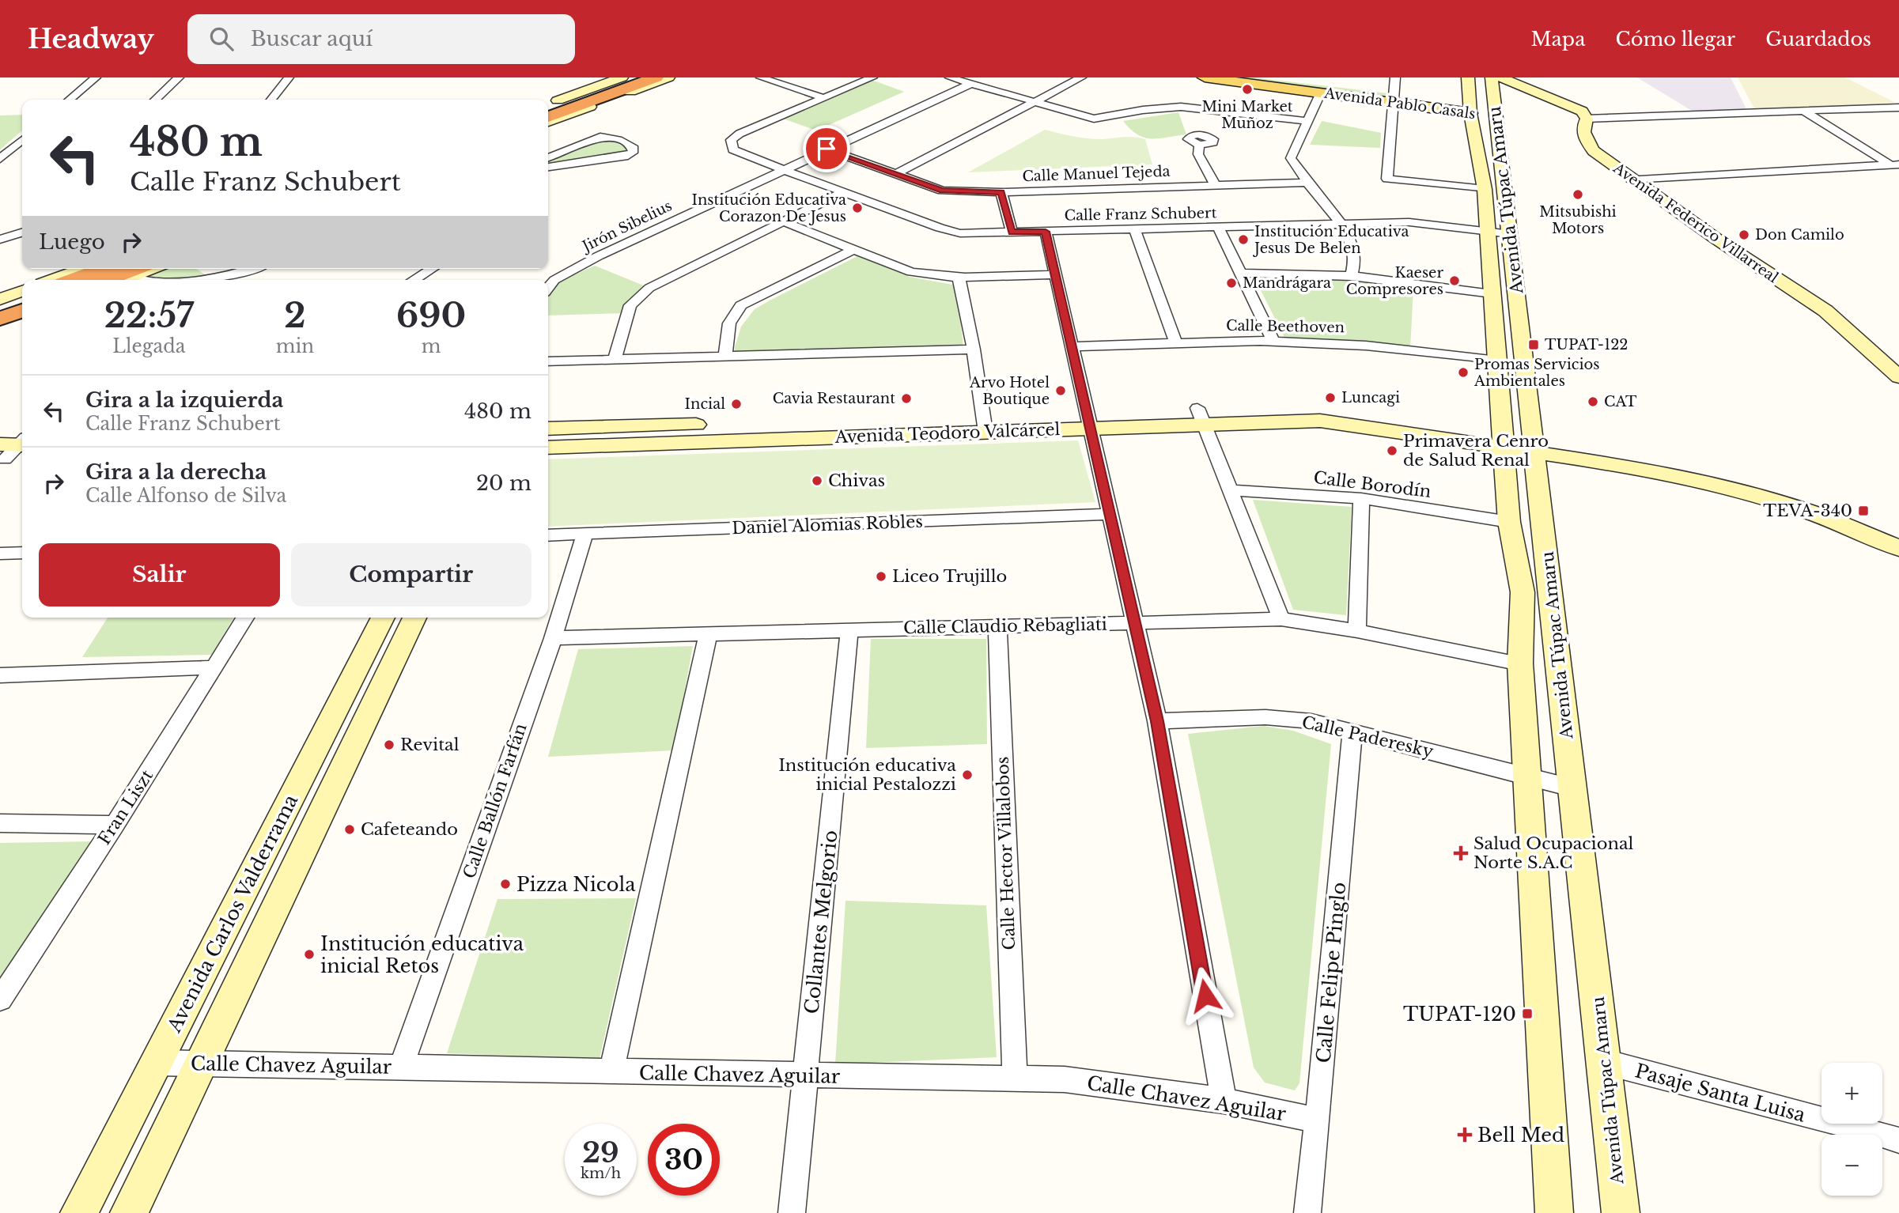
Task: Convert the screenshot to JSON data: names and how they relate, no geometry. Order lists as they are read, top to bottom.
{
  "streets": {
    "main road": [
      "Avenida Pablo Casals",
      "Avenida Túpac Amaru",
      "Avenida Federico Villarreal",
      "Avenida Teodoro Valcárcel",
      "Avenida Carlos Valderrama"
    ],
    "street": [
      "Calle Manuel Tejeda",
      "Calle Franz Schubert",
      "Jirón Sibelius",
      "Calle Beethoven",
      "Calle Borodín",
      "Daniel Alomias Robles",
      "Calle Claudio Rebagliati",
      "Calle Paderesky",
      "Calle Ballón Farfán",
      "Fran Liszt",
      "Calle Hector Villalobos",
      "Collantes Melgorio",
      "Calle Felipe Pinglo",
      "Calle Chavez Aguilar",
      "Pasaje Santa Luisa"
    ]
  },
  "crossings": [
    ["Avenida Pablo Casals", "Avenida Túpac Amaru"],
    ["Calle Manuel Tejeda", "Jirón Sibelius"],
    ["Avenida Túpac Amaru", "Calle Franz Schubert"],
    ["Avenida Túpac Amaru", "Calle Beethoven"],
    ["Avenida Túpac Amaru", "Avenida Teodoro Valcárcel"],
    ["Avenida Túpac Amaru", "Calle Borodín"],
    ["Avenida Túpac Amaru", "Calle Claudio Rebagliati"],
    ["Avenida Túpac Amaru", "Calle Paderesky"],
    ["Avenida Túpac Amaru", "Pasaje Santa Luisa"],
    ["Calle Franz Schubert", "Jirón Sibelius"],
    ["Daniel Alomias Robles", "Calle Ballón Farfán"],
    ["Calle Claudio Rebagliati", "Calle Ballón Farfán"],
    ["Calle Claudio Rebagliati", "Calle Hector Villalobos"],
    ["Calle Claudio Rebagliati", "Collantes Melgorio"],
    ["Calle Paderesky", "Calle Felipe Pinglo"],
    ["Calle Ballón Farfán", "Calle Chavez Aguilar"],
    ["Calle Hector Villalobos", "Calle Chavez Aguilar"],
    ["Avenida Carlos Valderrama", "Calle Chavez Aguilar"],
    ["Collantes Melgorio", "Calle Chavez Aguilar"],
    ["Calle Felipe Pinglo", "Calle Chavez Aguilar"]
  ],
  "places": {
    "other": [
      "Mini Market Muñoz",
      "Mitsubishi Motors",
      "Institución Educativa Corazon De Jesus",
      "Don Camilo",
      "Institución Educativa Jesus De Belen",
      "Kaeser Compresores",
      "Mandrágara",
      "Promas Servicios Ambientales",
      "Arvo Hotel Boutique",
      "Luncagi",
      "Cavia Restaurant",
      "CAT",
      "Incial",
      "Primavera Cenro de Salud Renal",
      "Chivas",
      "Liceo Trujillo",
      "Revital",
      "Institución educativa inicial Pestalozzi",
      "Cafeteando",
      "Pizza Nicola",
      "Institución educativa inicial Retos"
    ],
    "transit": ["TUPAT-122", "TEVA-340", "TUPAT-120"],
    "health": ["Salud Ocupacional Norte S.A.C", "Bell Med"]
  },
  "page": {
    "header": "Headway",
    "search": "Buscar aquí",
    "nav": ["Mapa", "Cómo llegar", "Guardados"],
    "turn": ["480 m", "Calle Franz Schubert"],
    "then": "Luego",
    "eta": [
      "22:57",
      "Llegada",
      "2",
      "min",
      "690",
      "m"
    ],
    "list": [
      {
        "name": "Gira a la izquierda",
        "note": "Calle Franz Schubert",
        "value": "480 m"
      },
      {
        "name": "Gira a la derecha",
        "note": "Calle Alfonso de Silva",
        "value": "20 m"
      }
    ],
    "buttons": ["Salir", "Compartir"],
    "map_buttons": ["+", "−"],
    "speed": "29 km/h",
    "limit": "30"
  }
}
